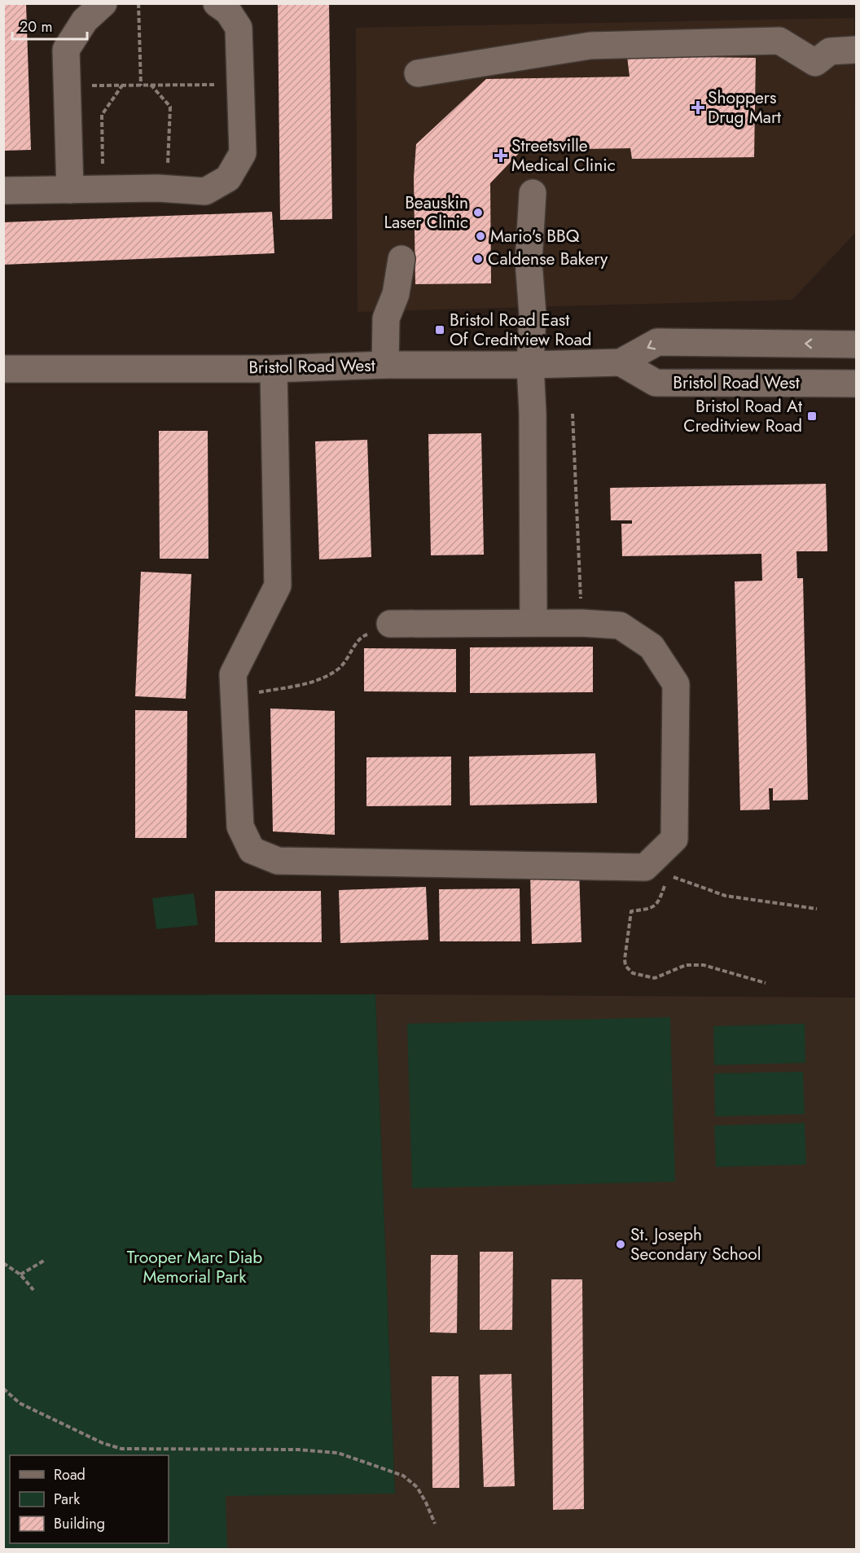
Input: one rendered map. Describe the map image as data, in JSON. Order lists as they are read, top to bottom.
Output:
{
  "streets": {
    "street": ["Bristol Road West"]
  },
  "parks": ["Trooper Marc Diab Memorial Park"],
  "places": {
    "health": ["Shoppers Drug Mart", "Streetsville Medical Clinic"],
    "other": [
      "Beauskin Laser Clinic",
      "Mario's BBQ",
      "Caldense Bakery",
      "St. Joseph Secondary School"
    ],
    "transit": ["Bristol Road East Of Creditview Road", "Bristol Road At Creditview Road"]
  },
  "legend": ["Road", "Park", "Building"],
  "scale_bar": "20 m"
}
